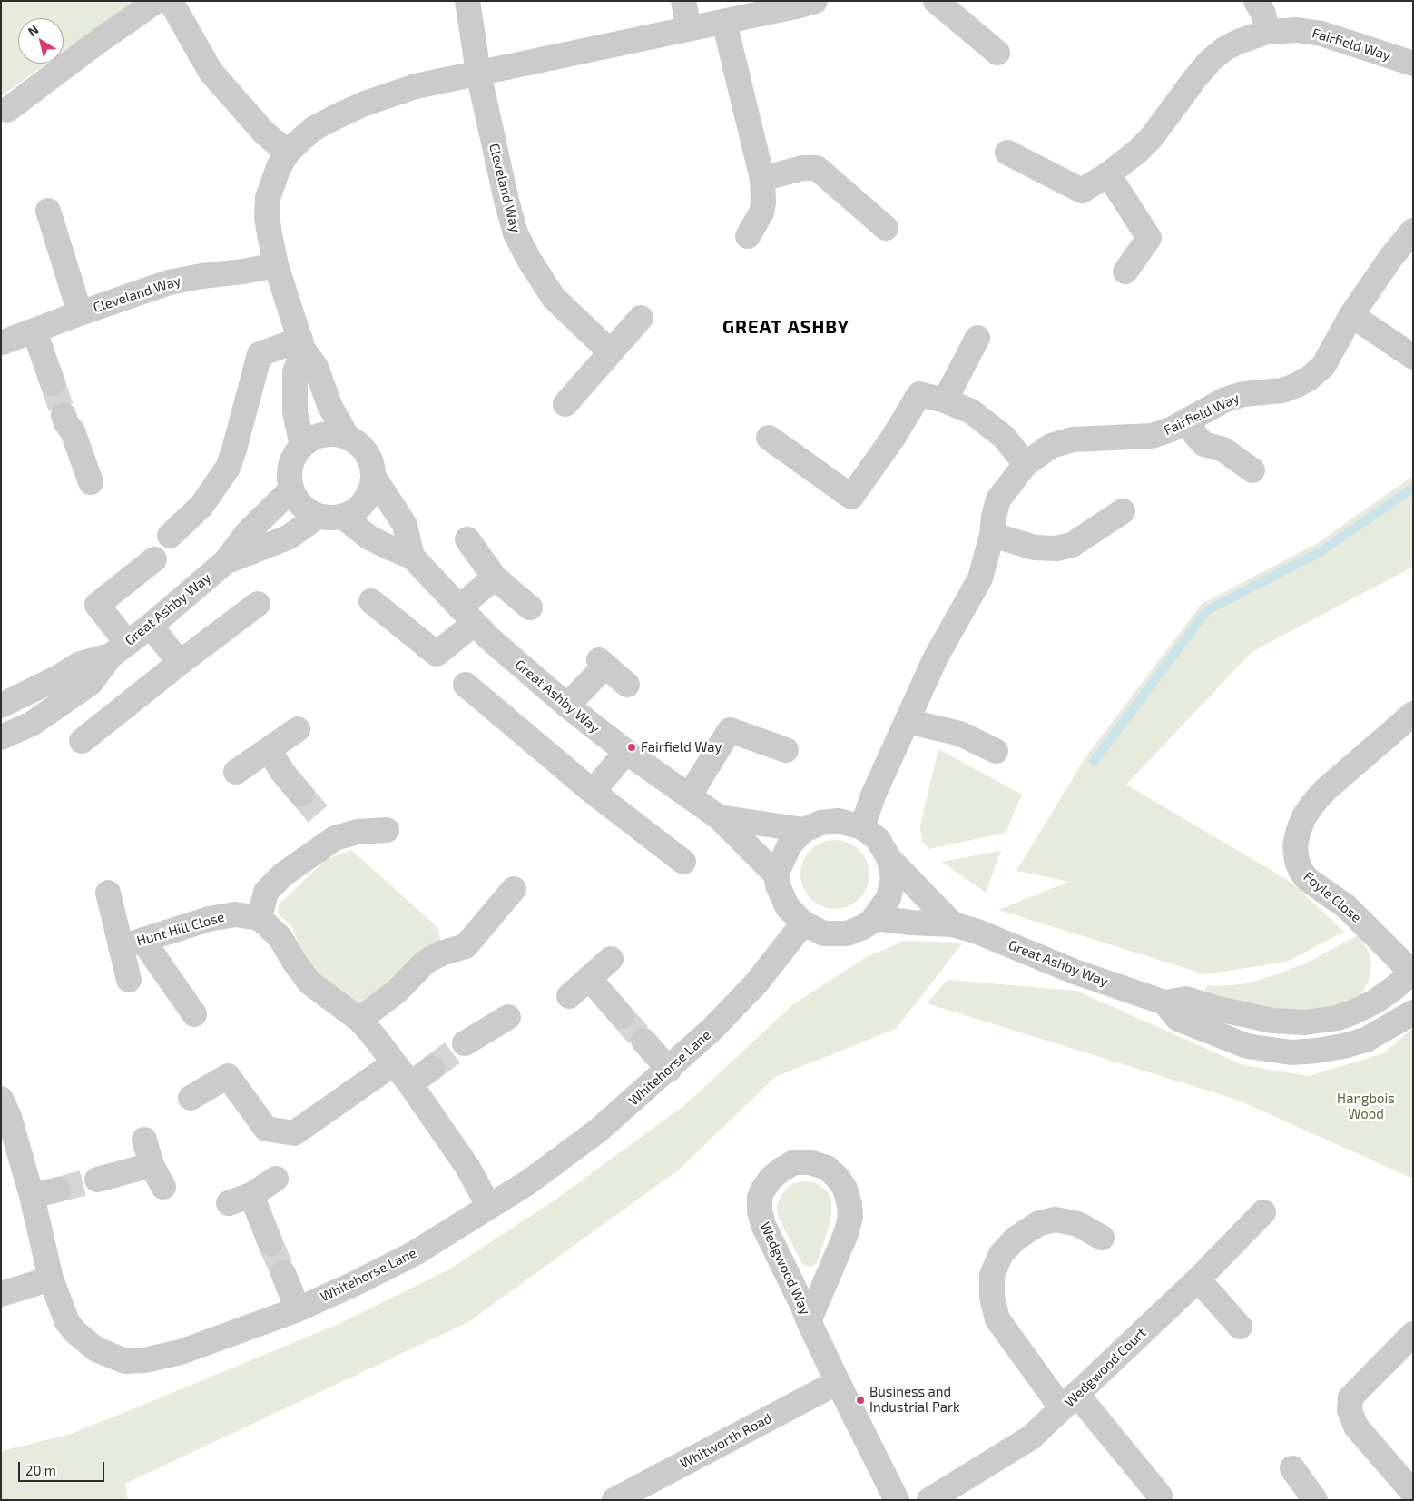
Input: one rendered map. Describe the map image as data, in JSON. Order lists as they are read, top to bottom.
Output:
{
  "streets": {
    "street": [
      "Fairfield Way",
      "Cleveland Way",
      "Great Ashby Way",
      "Foyle Close",
      "Hunt Hill Close",
      "Whitehorse Lane",
      "Wedgwood Way",
      "Wedgwood Court",
      "Whitworth Road"
    ]
  },
  "crossings": [
    ["Fairfield Way", "Great Ashby Way"],
    ["Fairfield Way", "Whitehorse Lane"],
    ["Great Ashby Way", "Foyle Close"],
    ["Great Ashby Way", "Whitehorse Lane"],
    ["Wedgwood Way", "Whitworth Road"]
  ],
  "districts": ["GREAT ASHBY"],
  "parks": ["Hangbois Wood"],
  "places": ["Fairfield Way", "Business and Industrial Park"],
  "scale_bar": "20 m",
  "north": "top left"
}
